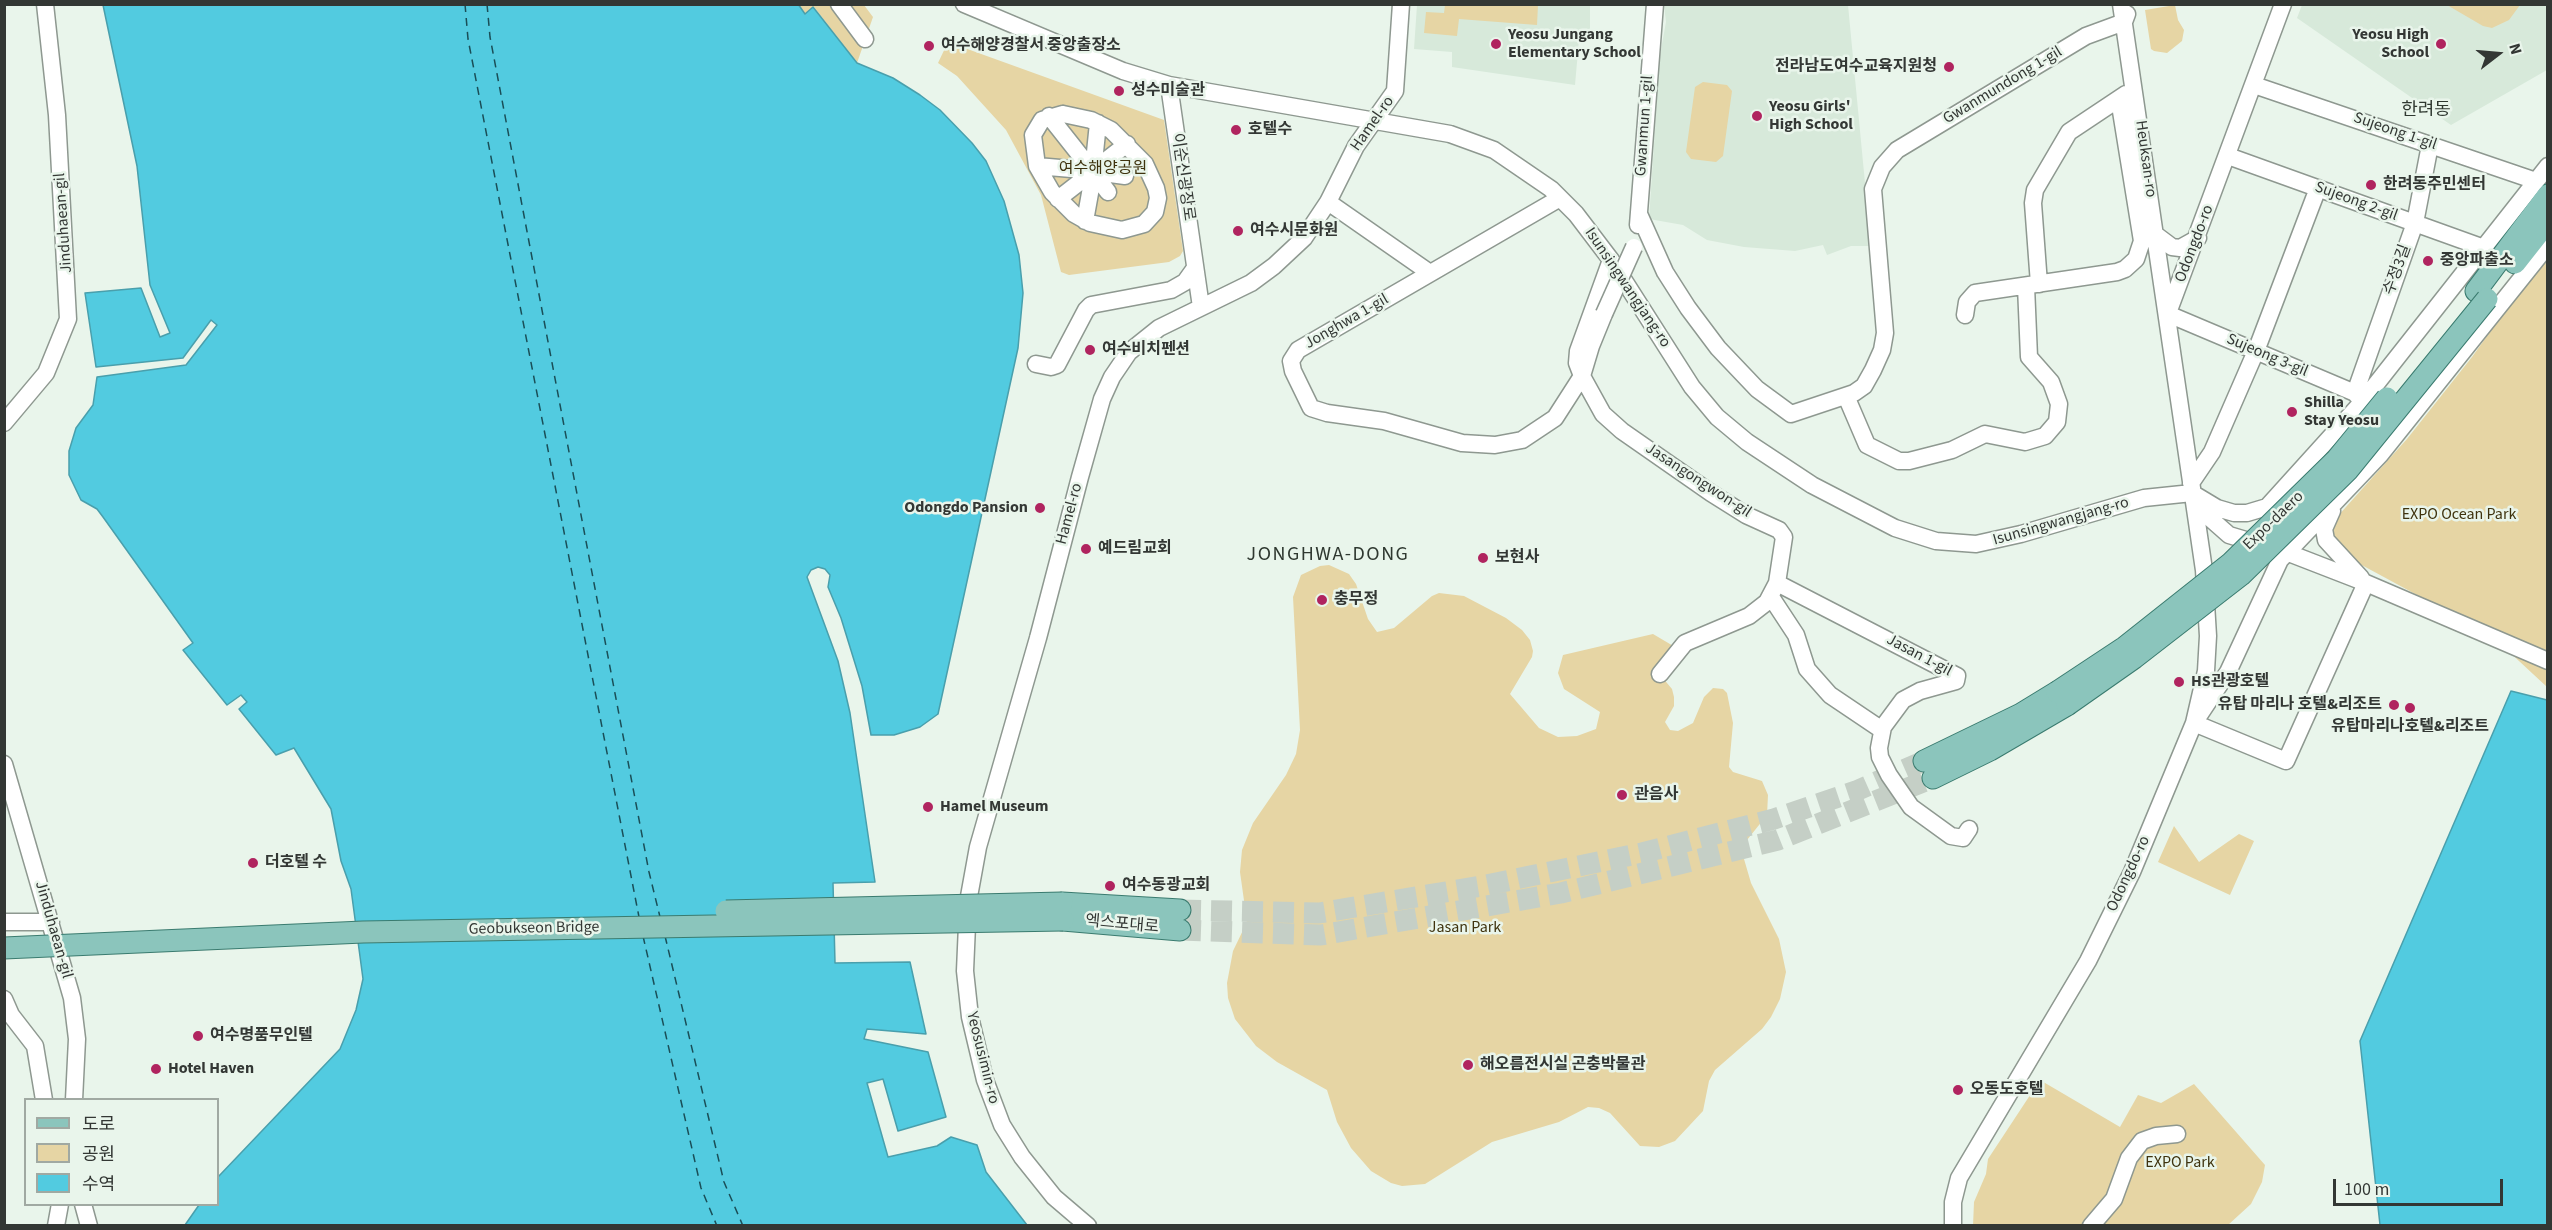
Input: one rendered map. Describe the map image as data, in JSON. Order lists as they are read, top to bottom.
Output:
{
  "streets": {
    "main road": ["Expo-daero", "엑스포대로", "Geobukseon Bridge"],
    "street": [
      "Gwanmundong 1-gil",
      "Hamel-ro",
      "Gwanmun 1-gil",
      "Sujeong 1-gil",
      "Heuksan-ro",
      "이순신광장로",
      "Sujeong 2-gil",
      "Jinduhaean-gil",
      "Odongdo-ro",
      "수정3길",
      "Isunsingwangjang-ro",
      "Jonghwa 1-gil",
      "Sujeong 3-gil",
      "Jasangongwon-gil",
      "Jasan 1-gil",
      "Yeosusimin-ro"
    ]
  },
  "crossings": [
    ["Gwanmundong 1-gil", "Heuksan-ro"],
    ["Hamel-ro", "이순신광장로"],
    ["Hamel-ro", "Isunsingwangjang-ro"],
    ["Hamel-ro", "Yeosusimin-ro"],
    ["Gwanmun 1-gil", "Jonghwa 1-gil"],
    ["Gwanmun 1-gil", "Jasangongwon-gil"],
    ["Sujeong 1-gil", "Odongdo-ro"],
    ["Sujeong 1-gil", "수정3길"],
    ["Sujeong 1-gil", "Expo-daero"],
    ["Heuksan-ro", "Odongdo-ro"],
    ["Heuksan-ro", "Sujeong 3-gil"],
    ["이순신광장로", "Isunsingwangjang-ro"],
    ["Sujeong 2-gil", "Odongdo-ro"],
    ["Sujeong 2-gil", "수정3길"],
    ["Jinduhaean-gil", "Geobukseon Bridge"],
    ["Odongdo-ro", "Isunsingwangjang-ro"],
    ["Odongdo-ro", "Sujeong 3-gil"],
    ["수정3길", "Sujeong 3-gil"],
    ["Isunsingwangjang-ro", "Jonghwa 1-gil"],
    ["Isunsingwangjang-ro", "Jasangongwon-gil"],
    ["Jonghwa 1-gil", "Jasangongwon-gil"],
    ["Jasangongwon-gil", "Jasan 1-gil"],
    ["엑스포대로", "Geobukseon Bridge"]
  ],
  "districts": ["한려동", "JONGHWA-DONG"],
  "parks": [
    "여수해양공원",
    "EXPO Ocean Park",
    "Jasan Park",
    "EXPO Park"
  ],
  "places": [
    "Yeosu Jungang Elementary School",
    "Yeosu High School",
    "여수해양경찰서 중앙출장소",
    "전라남도여수교육지원청",
    "성수미술관",
    "Yeosu Girls' High School",
    "호텔수",
    "한려동주민센터",
    "여수시문화원",
    "중앙파출소",
    "여수비치펜션",
    "Shilla Stay Yeosu",
    "Odongdo Pansion",
    "예드림교회",
    "보현사",
    "충무정",
    "HS관광호텔",
    "유탑 마리나 호텔&리조트",
    "유탑마리나호텔&리조트",
    "관음사",
    "Hamel Museum",
    "더호텔 수",
    "여수동광교회",
    "여수명품무인텔",
    "해오름전시실 곤충박물관",
    "Hotel Haven",
    "오동도호텔"
  ],
  "legend": ["도로", "공원", "수역"],
  "scale_bar": "100 m",
  "north": "right"
}
